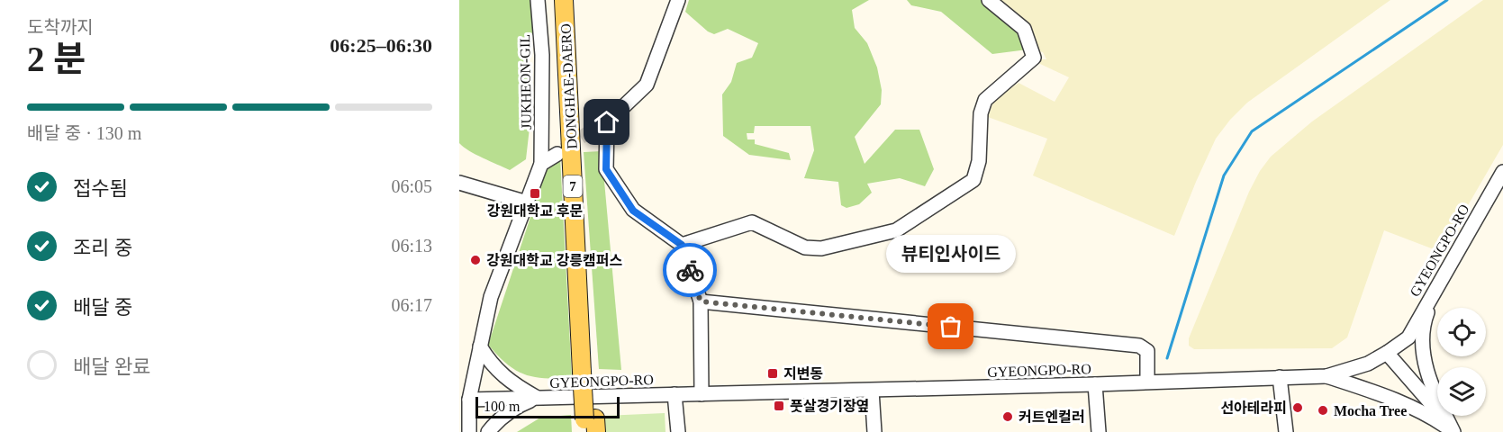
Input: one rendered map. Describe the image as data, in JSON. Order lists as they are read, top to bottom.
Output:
{
  "streets": {
    "main road": ["DONGHAE-DAERO", "7"],
    "street": ["JUKHEON-GIL", "GYEONGPO-RO"]
  },
  "crossings": [
    ["JUKHEON-GIL", "GYEONGPO-RO"]
  ],
  "places": {
    "transit": ["강원대학교 후문", "지변동", "풋살경기장옆"],
    "other": [
      "강원대학교 강릉캠퍼스",
      "뷰티인사이드",
      "선아테라피",
      "Mocha Tree",
      "커트엔컬러"
    ]
  },
  "scale_bar": "100 m",
  "page": {
    "heading": ["2 분", "도착까지", "06:25–06:30"],
    "bar": "배달 중 · 130 m",
    "list": [
      ["접수됨", "06:05"],
      ["조리 중", "06:13"],
      ["배달 중", "06:17"],
      "배달 완료"
    ],
    "bubble": "뷰티인사이드",
    "scale": "100 m"
  }
}
